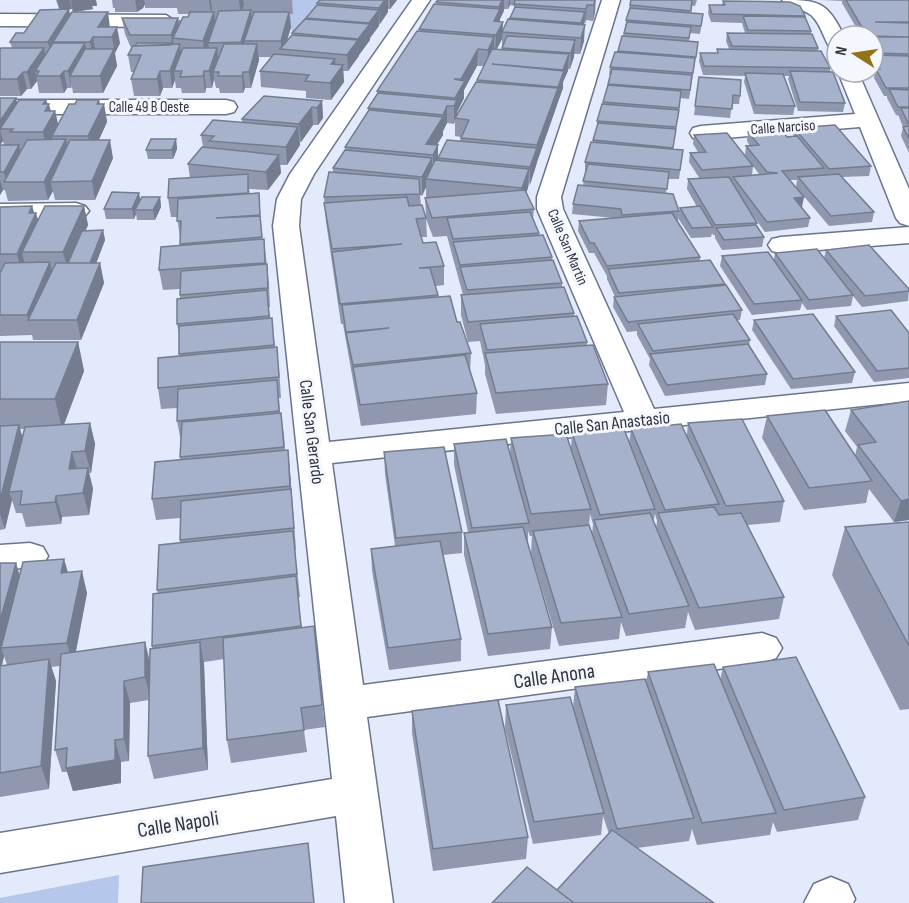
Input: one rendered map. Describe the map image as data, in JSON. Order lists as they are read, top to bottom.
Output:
{
  "streets": {
    "street": [
      "Calle 49 B Oeste",
      "Calle Narciso",
      "Calle San Martin",
      "Calle San Anastasio",
      "Calle San Gerardo",
      "Calle Anona",
      "Calle Napoli"
    ]
  },
  "crossings": [
    ["Calle San Martin", "Calle San Anastasio"],
    ["Calle San Anastasio", "Calle San Gerardo"],
    ["Calle San Gerardo", "Calle Anona"],
    ["Calle San Gerardo", "Calle Napoli"]
  ],
  "north": "left"
}
